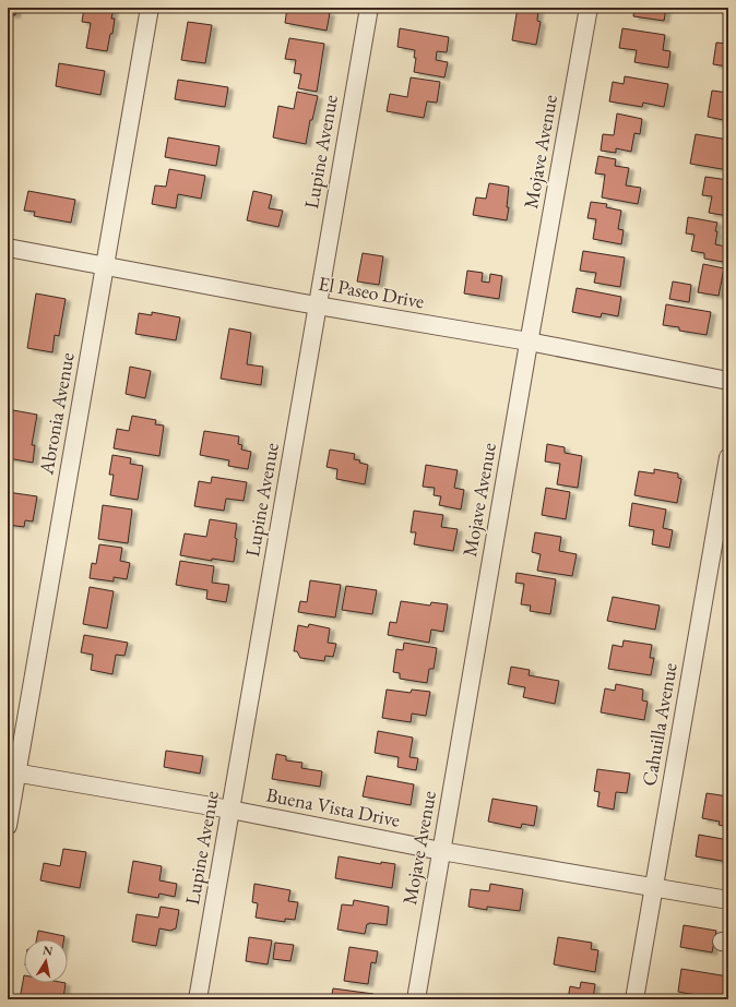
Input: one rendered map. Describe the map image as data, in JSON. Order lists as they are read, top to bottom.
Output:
{
  "streets": {
    "street": [
      "Lupine Avenue",
      "Mojave Avenue",
      "El Paseo Drive",
      "Abronia Avenue",
      "Cahuilla Avenue",
      "Buena Vista Drive"
    ]
  },
  "crossings": [
    ["Lupine Avenue", "El Paseo Drive"],
    ["Lupine Avenue", "Buena Vista Drive"],
    ["Mojave Avenue", "El Paseo Drive"],
    ["Mojave Avenue", "Buena Vista Drive"],
    ["El Paseo Drive", "Abronia Avenue"],
    ["Abronia Avenue", "Buena Vista Drive"],
    ["Cahuilla Avenue", "Buena Vista Drive"]
  ],
  "north": "top"
}
